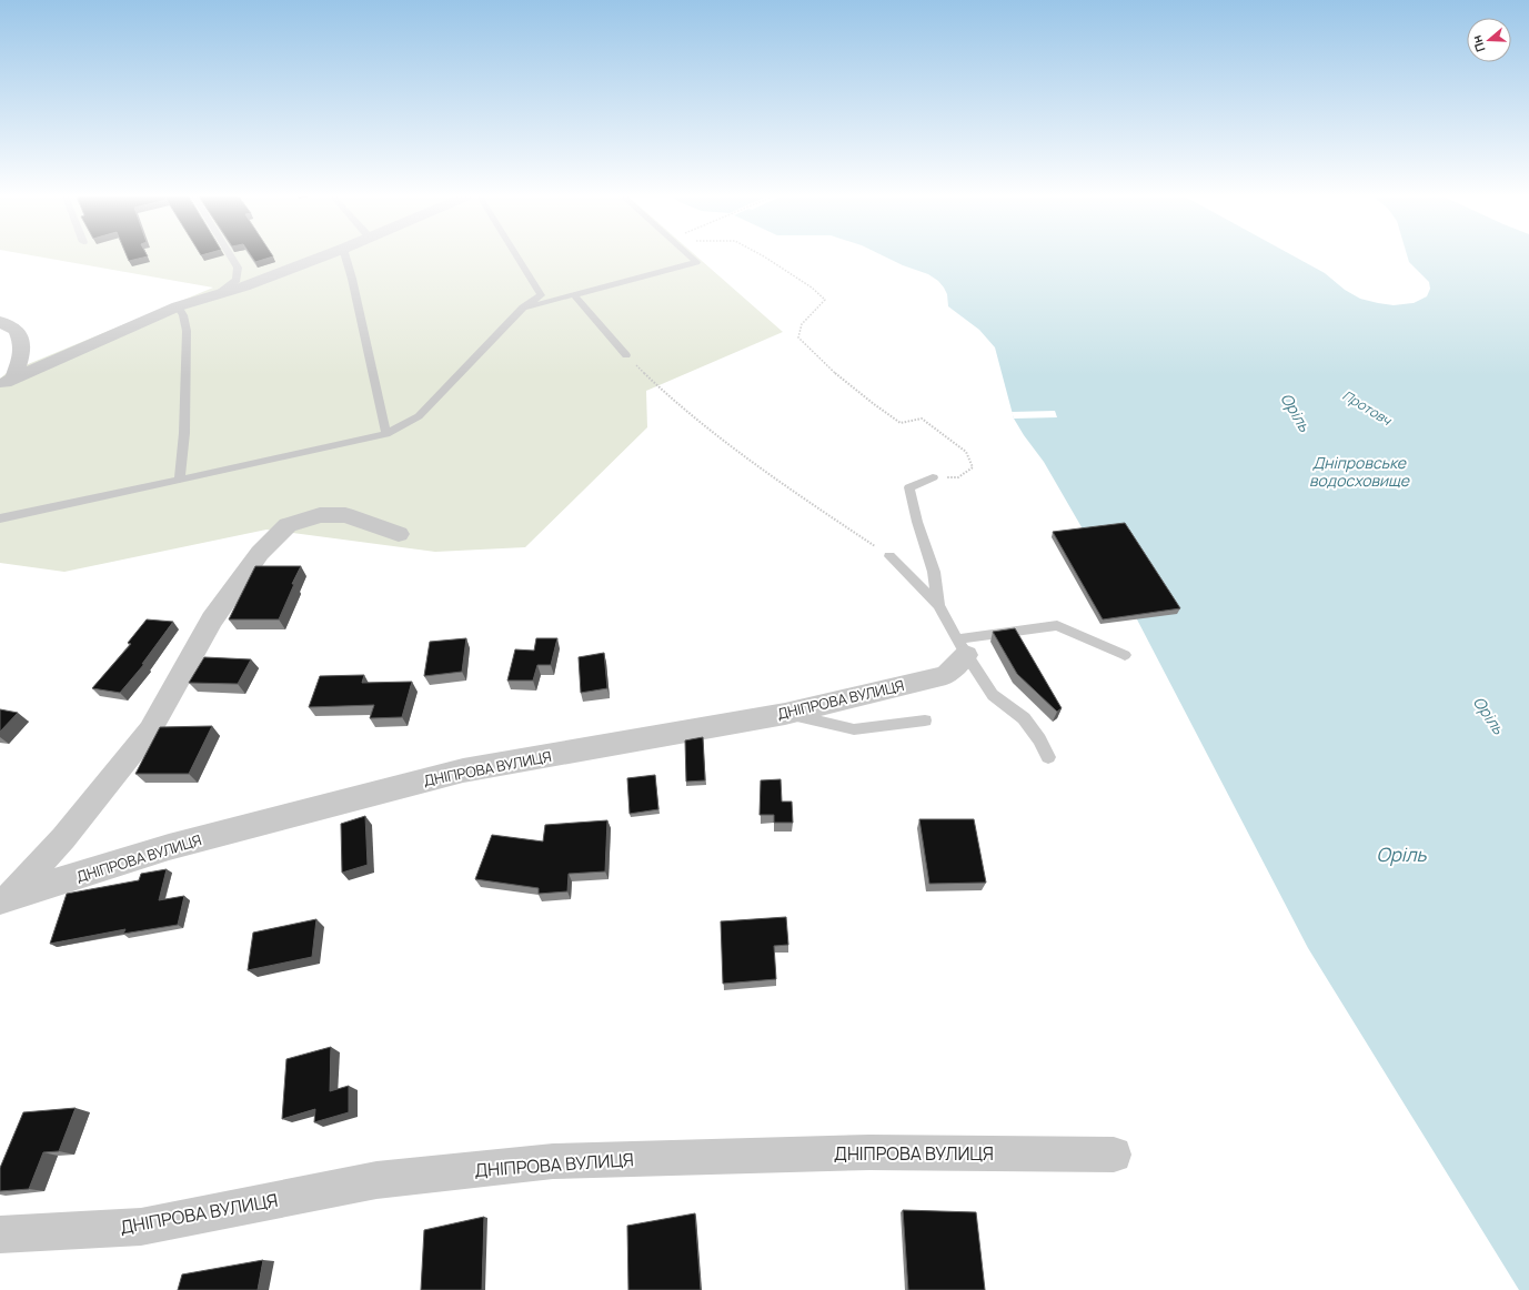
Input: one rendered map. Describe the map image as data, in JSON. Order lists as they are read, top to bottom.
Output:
{
  "streets": {
    "street": ["ДНІПРОВА ВУЛИЦЯ"]
  },
  "water": [
    "Протовч",
    "Оріль",
    "Дніпровське водосховище",
    "Орiль"
  ],
  "north": "left"
}
